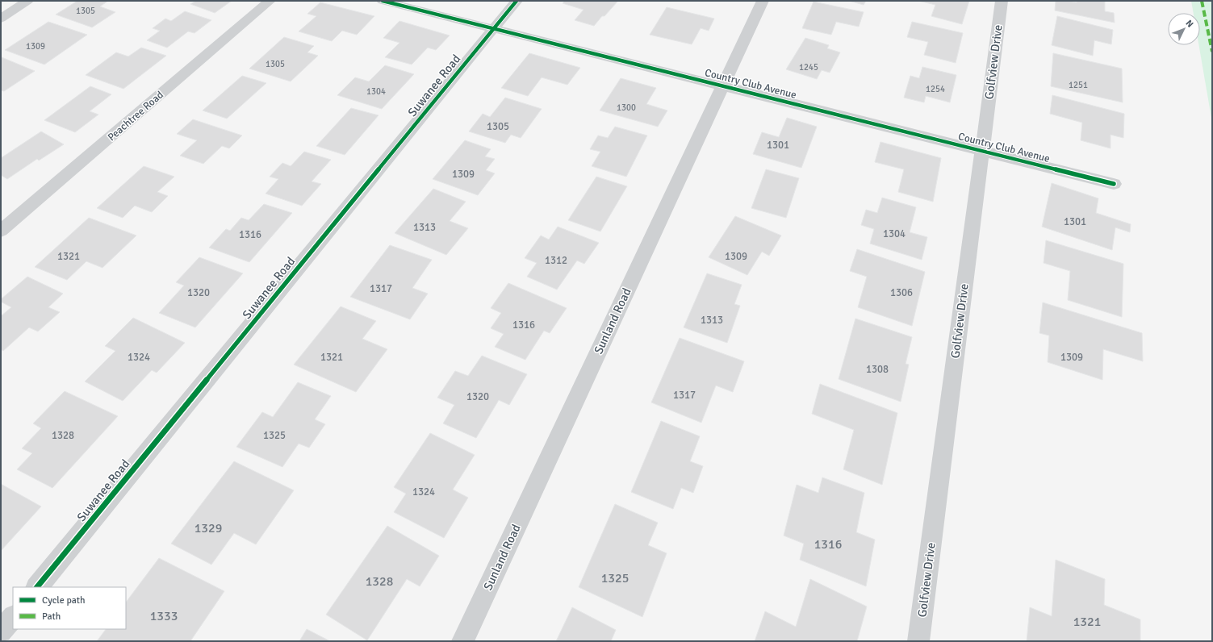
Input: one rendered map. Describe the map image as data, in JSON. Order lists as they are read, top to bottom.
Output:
{
  "streets": {
    "street": [
      "Golfview Drive",
      "Country Club Avenue",
      "Suwanee Road",
      "Peachtree Road",
      "Sunland Road"
    ]
  },
  "crossings": [
    ["Golfview Drive", "Country Club Avenue"],
    ["Country Club Avenue", "Suwanee Road"],
    ["Country Club Avenue", "Sunland Road"]
  ],
  "house_numbers": [
    "1305",
    "1309",
    "1305",
    "1245",
    "1251",
    "1254",
    "1304",
    "1300",
    "1305",
    "1301",
    "1309",
    "1301",
    "1313",
    "1304",
    "1316",
    "1321",
    "1309",
    "1312",
    "1317",
    "1320",
    "1306",
    "1313",
    "1316",
    "1324",
    "1321",
    "1309",
    "1308",
    "1317",
    "1320",
    "1328",
    "1325",
    "1324",
    "1329",
    "1316",
    "1325",
    "1328",
    "1333",
    "1321"
  ],
  "legend": ["Cycle path", "Path"],
  "north": "top right"
}
